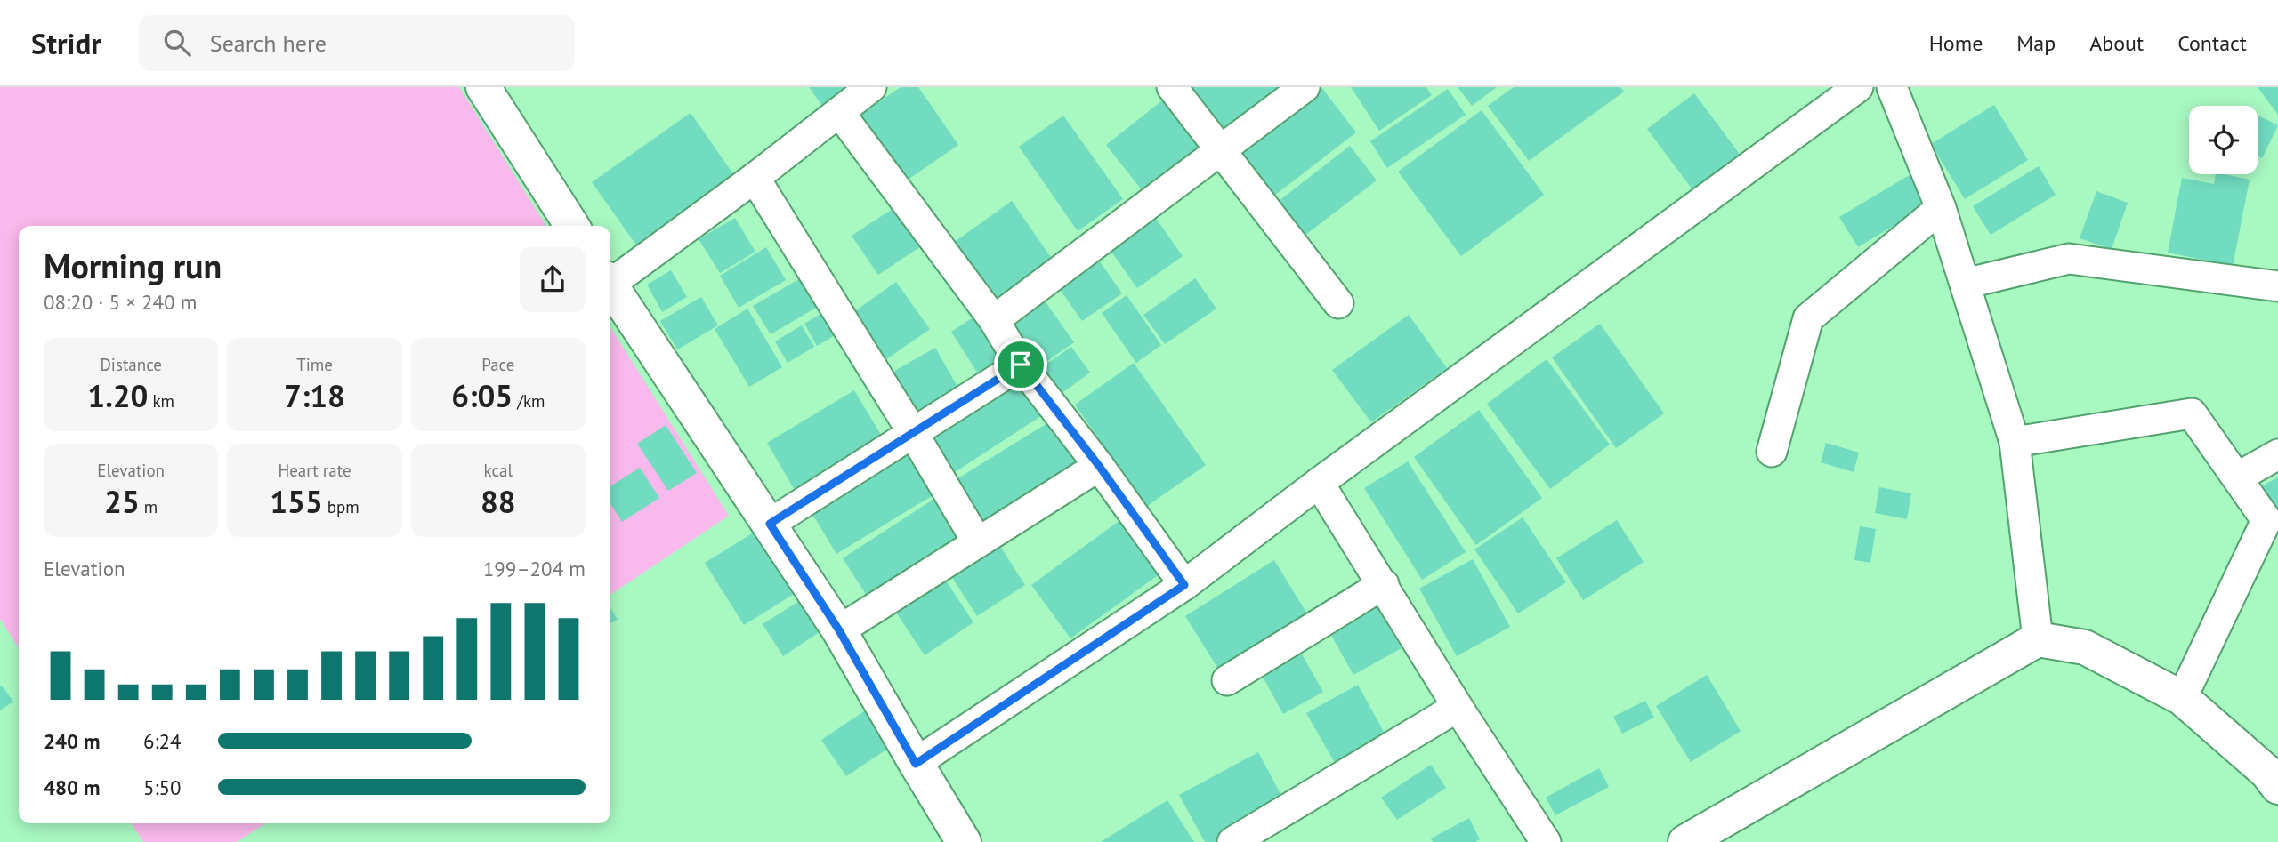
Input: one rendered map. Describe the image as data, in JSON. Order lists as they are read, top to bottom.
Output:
{
  "page": {
    "header": "Stridr",
    "search": "Search here",
    "nav": [
      "Home",
      "Map",
      "About",
      "Contact"
    ],
    "heading": ["Morning run", "08:20 · 5 × 240 m"],
    "stats": [
      ["Distance", "1.20 km"],
      ["Time", "7:18"],
      ["Pace", "6:05 /km"],
      ["Elevation", "25 m"],
      ["Heart rate", "155 bpm"],
      ["kcal", "88"]
    ],
    "chart": ["Elevation", "199–204 m"],
    "list": [
      {
        "name": "240 m",
        "note": "6:24"
      },
      {
        "name": "480 m",
        "note": "5:50"
      }
    ]
  }
}
